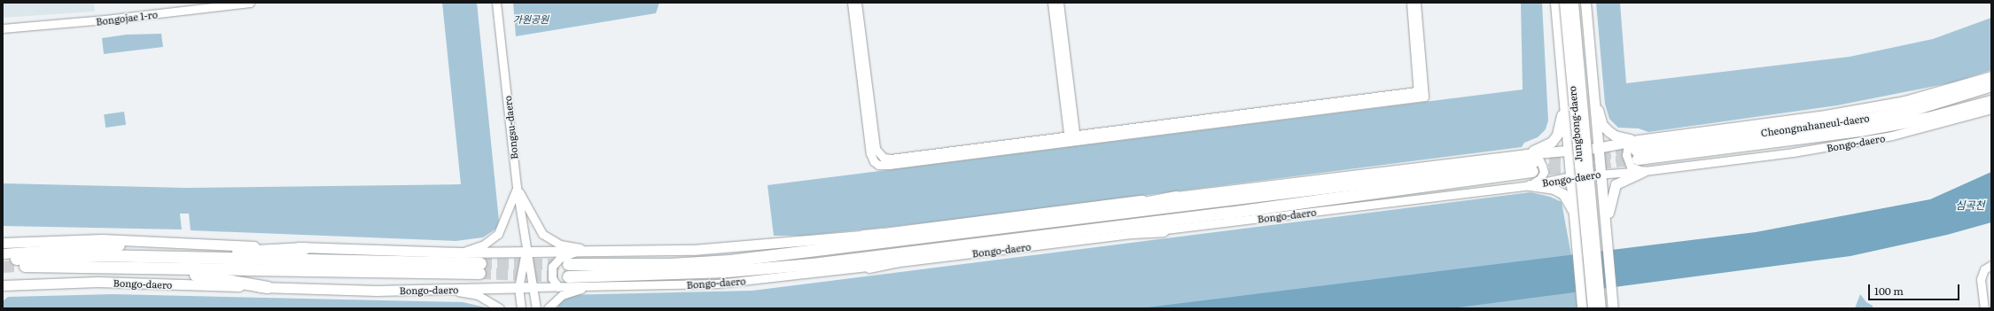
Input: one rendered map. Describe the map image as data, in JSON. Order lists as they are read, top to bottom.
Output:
{
  "streets": {
    "highway": ["Cheongnahaneul-daero", "Bongo-daero"],
    "main road": ["Jungbong-daero"],
    "street": ["Bongojae 1-ro", "Bongsu-daero"]
  },
  "crossings": [
    ["Jungbong-daero", "Bongo-daero"],
    ["Cheongnahaneul-daero", "Bongo-daero"],
    ["Bongsu-daero", "Bongo-daero"]
  ],
  "water": ["심곡천"],
  "parks": ["가원공원"],
  "scale_bar": "100 m"
}
